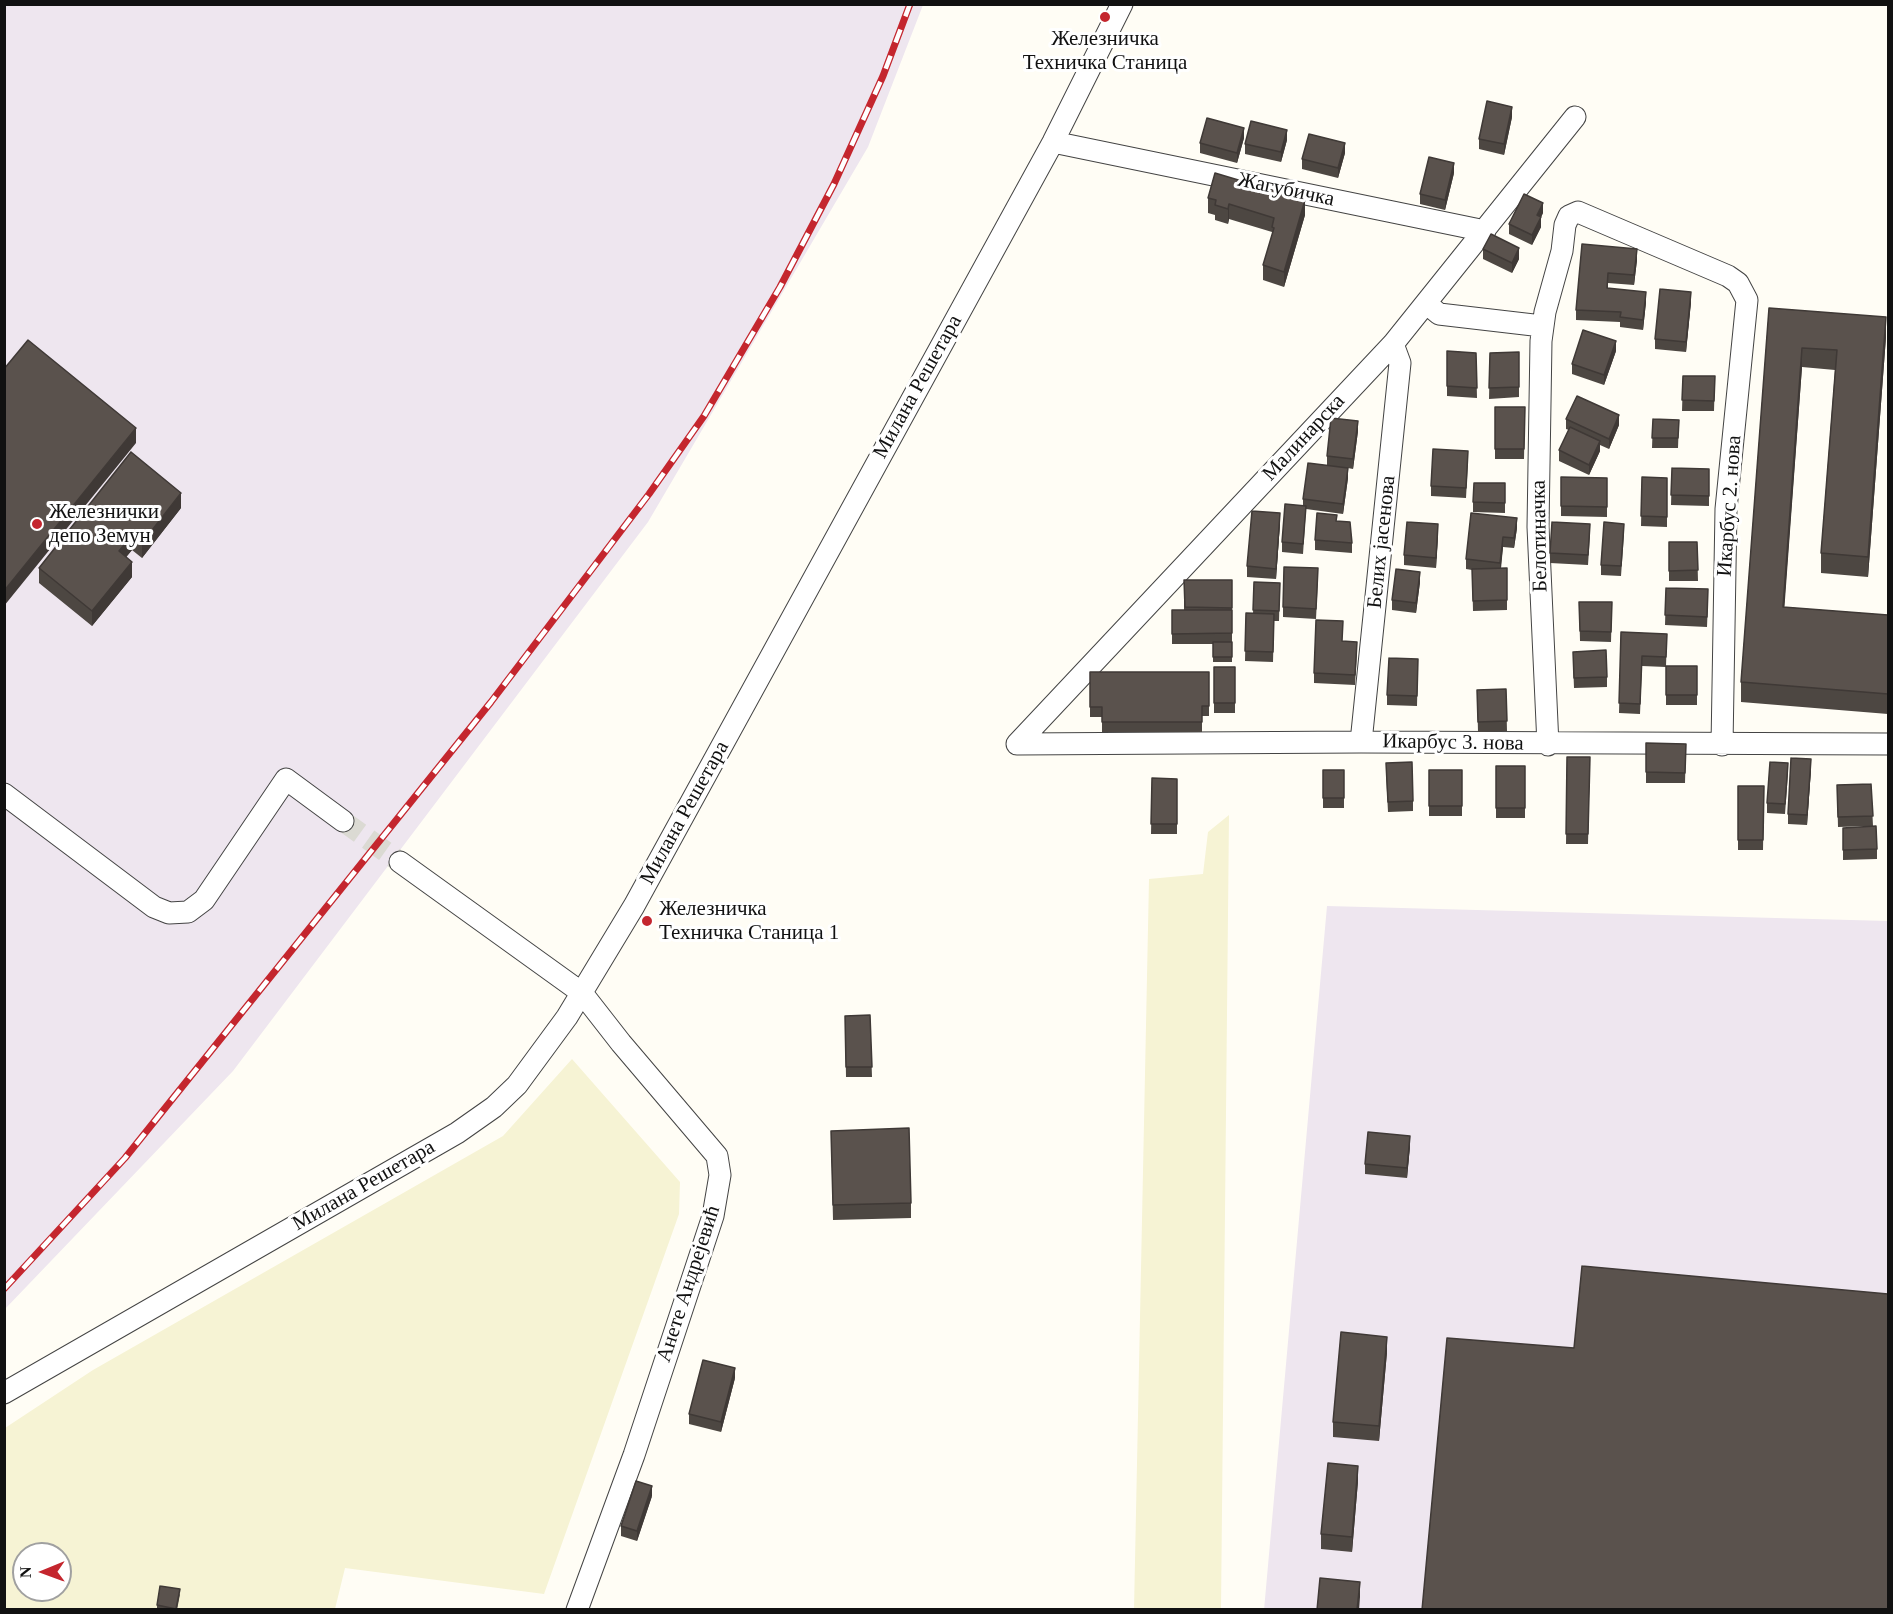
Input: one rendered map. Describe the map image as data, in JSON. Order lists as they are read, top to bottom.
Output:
{
  "streets": {
    "street": [
      "Жагубичка",
      "Милана Решетара",
      "Малинарска",
      "Икарбус 2. нова",
      "Белотиначка",
      "Белих јасенова",
      "Икарбус 3. нова",
      "Анете Андрејевић"
    ]
  },
  "crossings": [
    ["Жагубичка", "Милана Решетара"],
    ["Жагубичка", "Малинарска"],
    ["Милана Решетара", "Анете Андрејевић"],
    ["Малинарска", "Белих јасенова"],
    ["Малинарска", "Икарбус 3. нова"],
    ["Икарбус 2. нова", "Белотиначка"],
    ["Икарбус 2. нова", "Икарбус 3. нова"],
    ["Белотиначка", "Икарбус 3. нова"],
    ["Белих јасенова", "Икарбус 3. нова"]
  ],
  "places": ["Железничка Техничка Станица", "Железнички депо Земун", "Железничка Техничка Станица 1"],
  "north": "left"
}
